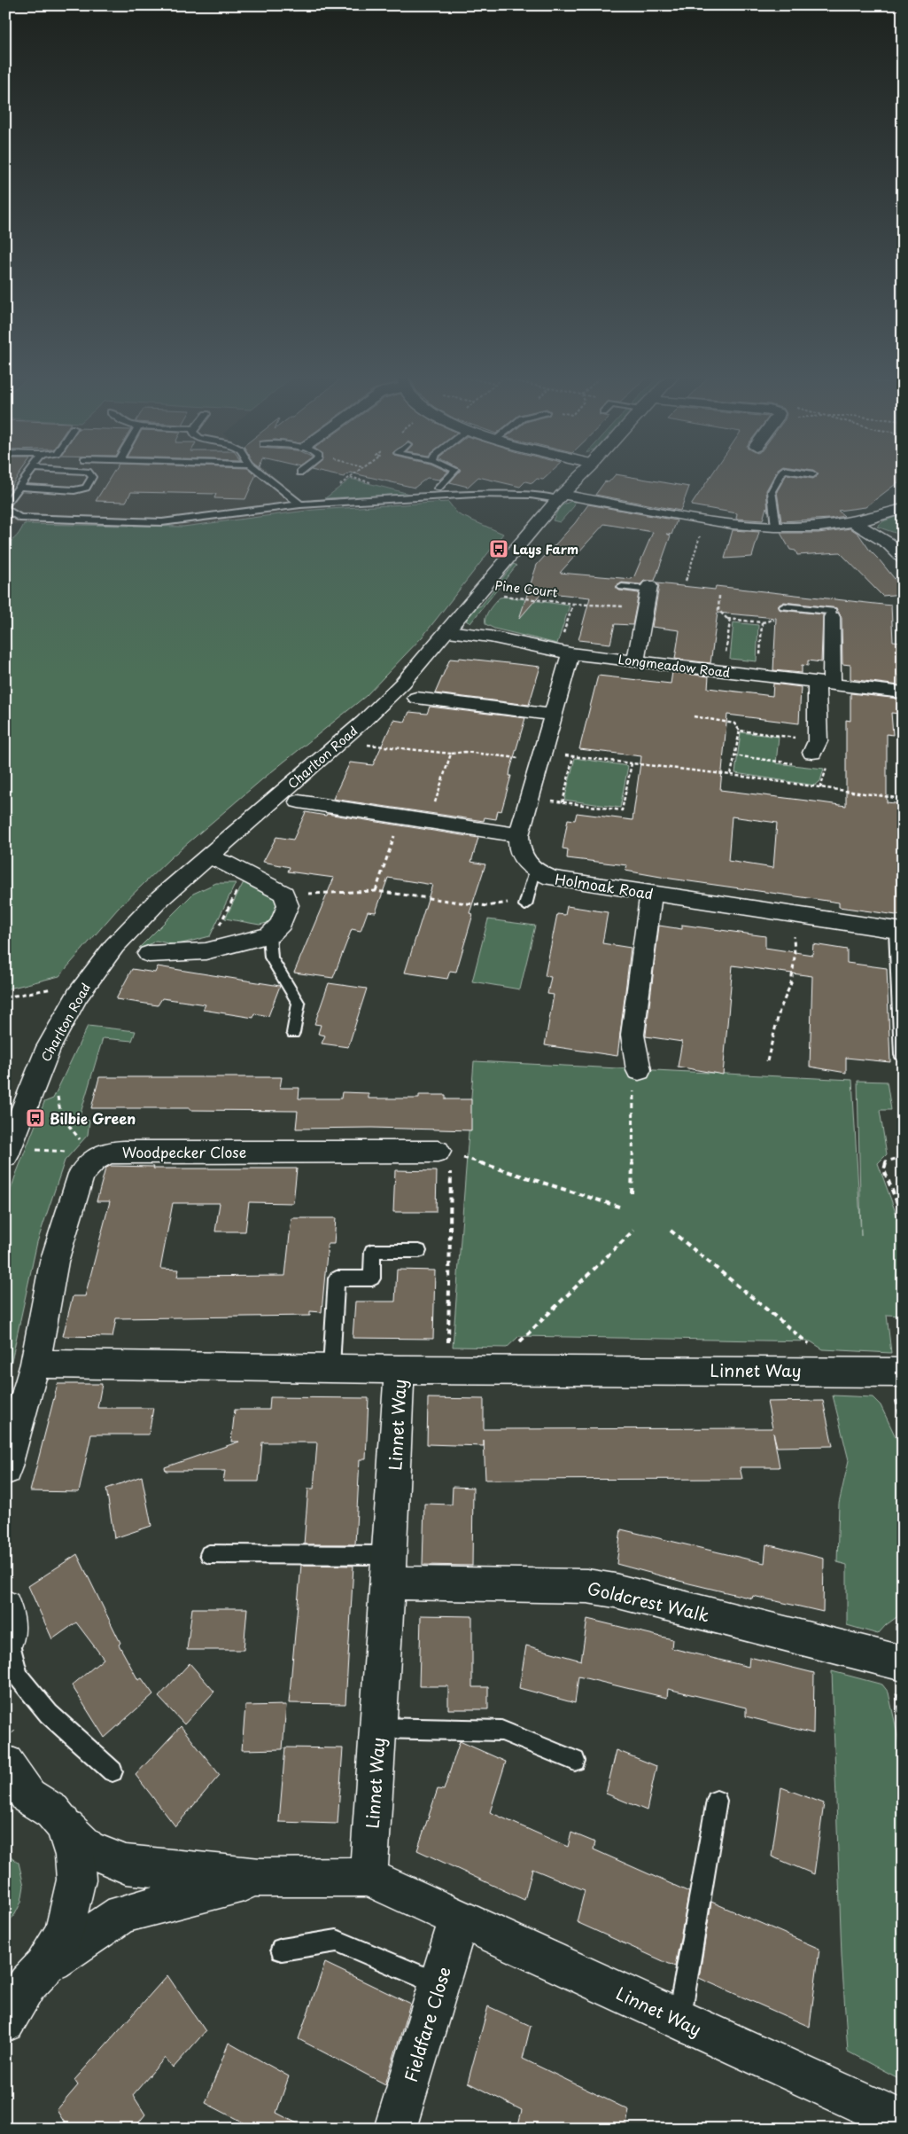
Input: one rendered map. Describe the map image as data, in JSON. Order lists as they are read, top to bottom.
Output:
{
  "streets": {
    "street": [
      "Longmeadow Road",
      "Charlton Road",
      "Holmoak Road",
      "Woodpecker Close",
      "Linnet Way",
      "Goldcrest Walk",
      "Fieldfare Close"
    ],
    "path": ["Pine Court"]
  },
  "crossings": [
    ["Pine Court", "Longmeadow Road"],
    ["Pine Court", "Charlton Road"],
    ["Pine Court", "Holmoak Road"],
    ["Longmeadow Road", "Charlton Road"],
    ["Longmeadow Road", "Holmoak Road"],
    ["Linnet Way", "Goldcrest Walk"],
    ["Linnet Way", "Fieldfare Close"]
  ],
  "places": {
    "bus stop": ["Lays Farm", "Bilbie Green"]
  }
}
